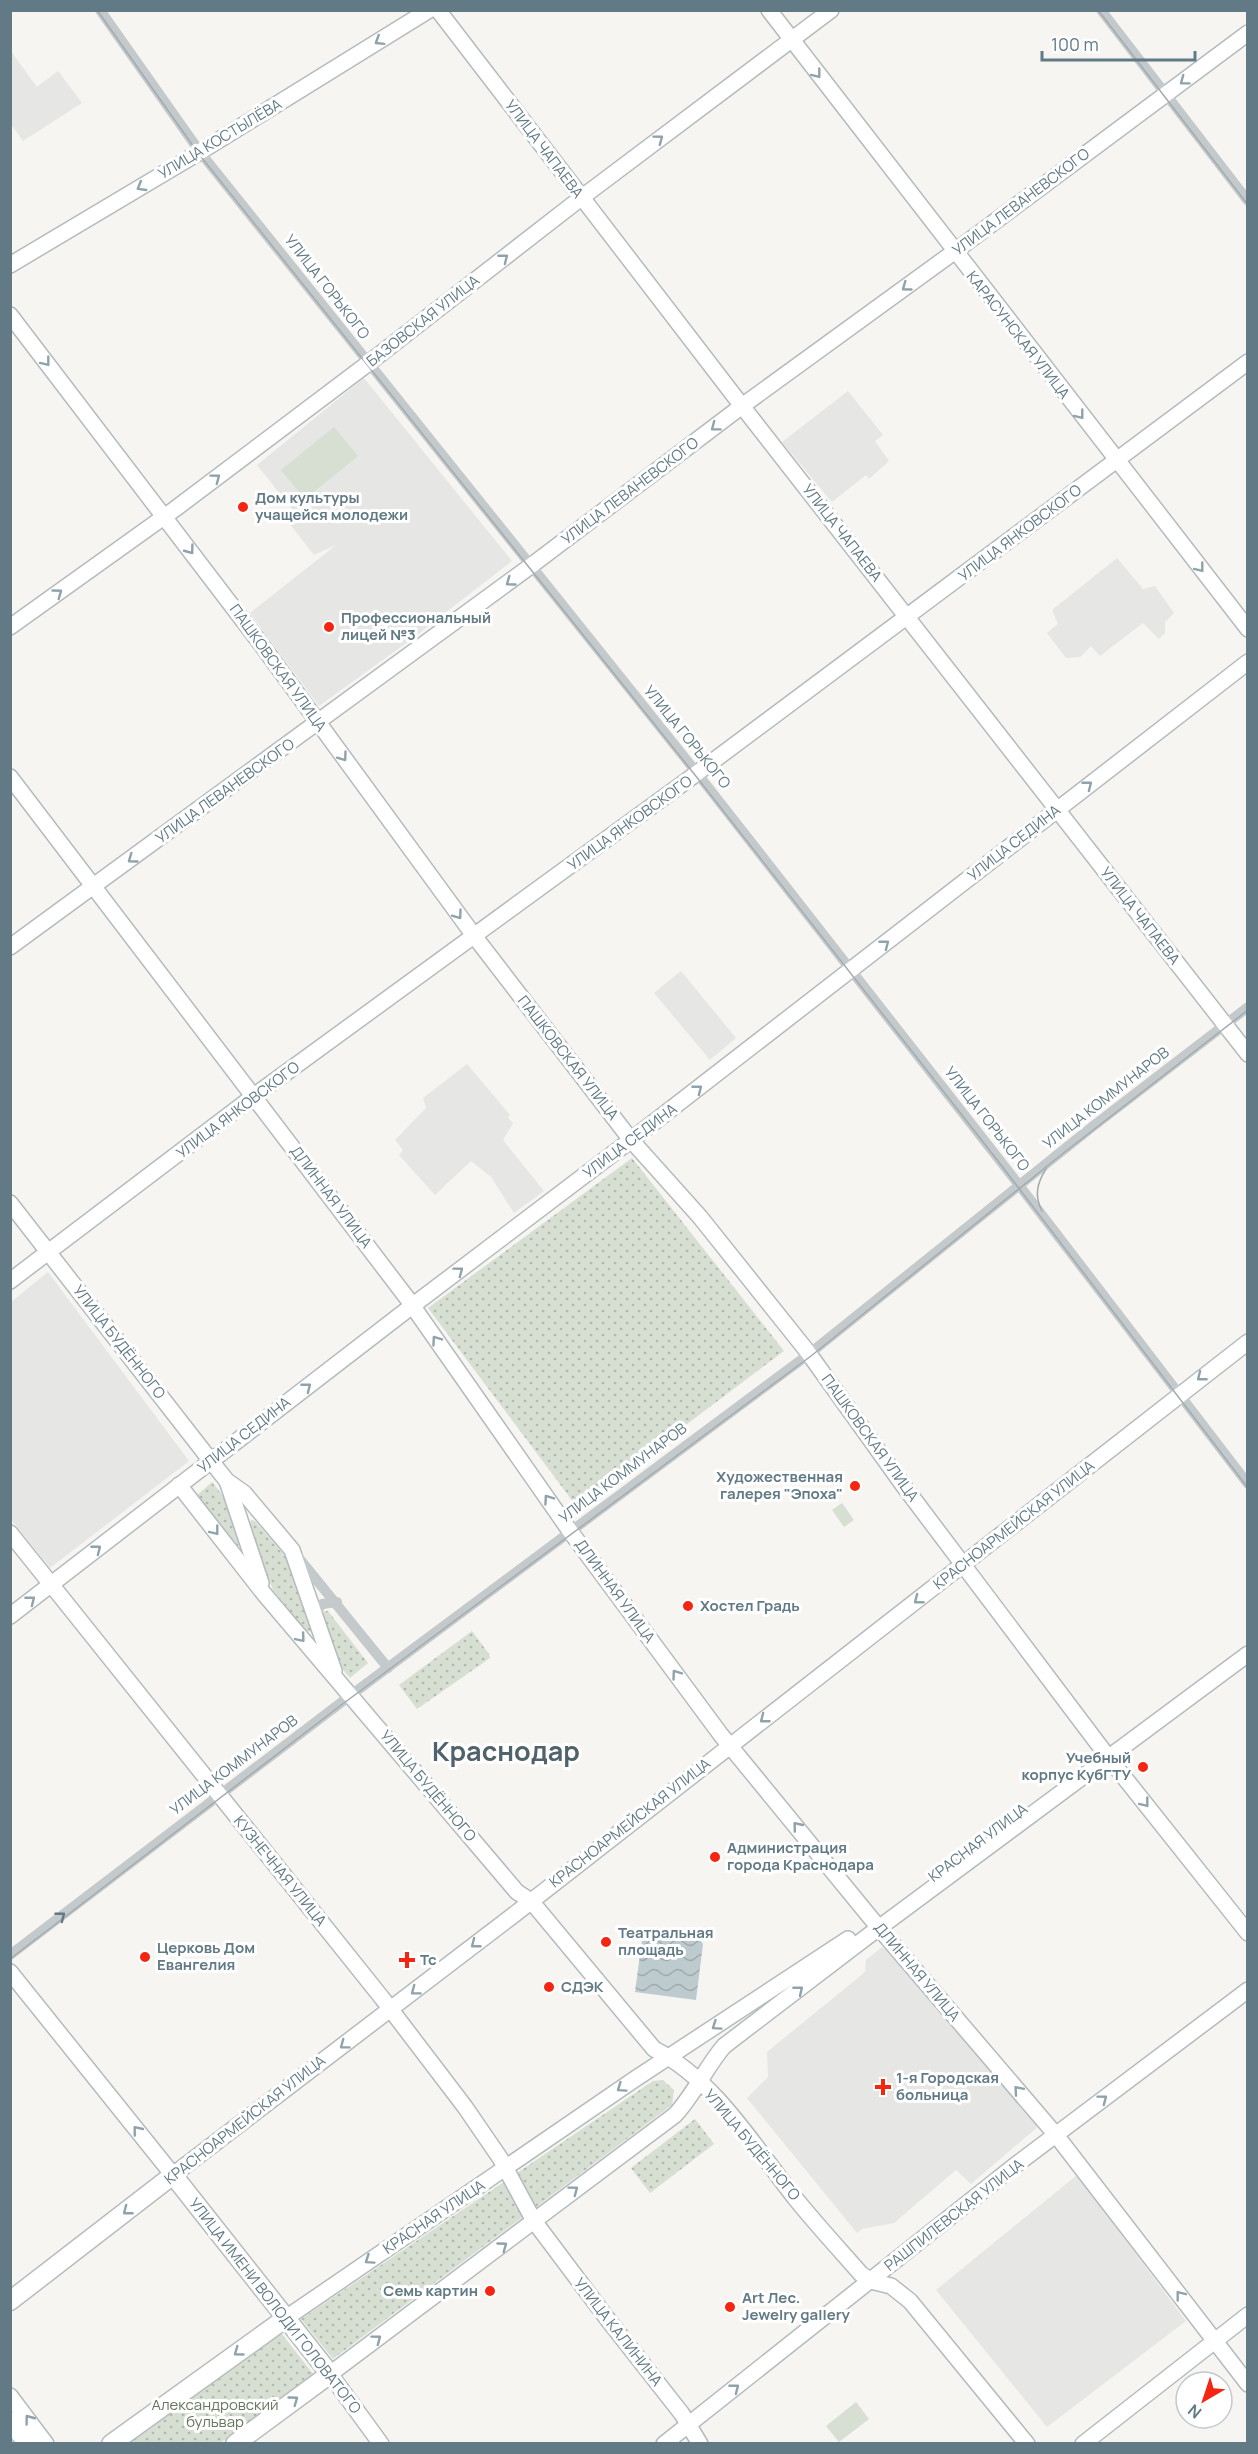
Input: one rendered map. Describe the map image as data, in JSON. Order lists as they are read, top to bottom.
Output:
{
  "streets": {
    "main road": ["КРАСНОАРМЕЙСКАЯ УЛИЦА", "КРАСНАЯ УЛИЦА", "УЛИЦА ИМЕНИ ВОЛОДИ ГОЛОВАТОГО"],
    "street": [
      "УЛИЦА КОСТЫЛЁВА",
      "УЛИЦА ЧАПАЕВА",
      "УЛИЦА ЛЕВАНЕВСКОГО",
      "УЛИЦА ГОРЬКОГО",
      "БАЗОВСКАЯ УЛИЦА",
      "КАРАСУНСКАЯ УЛИЦА",
      "УЛИЦА ЯНКОВСКОГО",
      "ПАШКОВСКАЯ УЛИЦА",
      "УЛИЦА СЕДИНА",
      "УЛИЦА КОММУНАРОВ",
      "ДЛИННАЯ УЛИЦА",
      "УЛИЦА БУДЁННОГО",
      "КУЗНЕЧНАЯ УЛИЦА",
      "РАШПИЛЕВСКАЯ УЛИЦА",
      "УЛИЦА КАЛИНИНА"
    ]
  },
  "crossings": [
    ["УЛИЦА КОСТЫЛЁВА", "УЛИЦА ГОРЬКОГО"],
    ["УЛИЦА ЧАПАЕВА", "УЛИЦА ЛЕВАНЕВСКОГО"],
    ["УЛИЦА ЧАПАЕВА", "БАЗОВСКАЯ УЛИЦА"],
    ["УЛИЦА ЧАПАЕВА", "УЛИЦА ЯНКОВСКОГО"],
    ["УЛИЦА ЧАПАЕВА", "УЛИЦА СЕДИНА"],
    ["УЛИЦА ЧАПАЕВА", "УЛИЦА КОММУНАРОВ"],
    ["УЛИЦА ЛЕВАНЕВСКОГО", "УЛИЦА ГОРЬКОГО"],
    ["УЛИЦА ЛЕВАНЕВСКОГО", "КАРАСУНСКАЯ УЛИЦА"],
    ["УЛИЦА ЛЕВАНЕВСКОГО", "ПАШКОВСКАЯ УЛИЦА"],
    ["УЛИЦА ЛЕВАНЕВСКОГО", "ДЛИННАЯ УЛИЦА"],
    ["УЛИЦА ГОРЬКОГО", "БАЗОВСКАЯ УЛИЦА"],
    ["УЛИЦА ГОРЬКОГО", "УЛИЦА ЯНКОВСКОГО"],
    ["УЛИЦА ГОРЬКОГО", "УЛИЦА СЕДИНА"],
    ["УЛИЦА ГОРЬКОГО", "УЛИЦА КОММУНАРОВ"],
    ["УЛИЦА ГОРЬКОГО", "КРАСНОАРМЕЙСКАЯ УЛИЦА"],
    ["БАЗОВСКАЯ УЛИЦА", "КАРАСУНСКАЯ УЛИЦА"],
    ["БАЗОВСКАЯ УЛИЦА", "ПАШКОВСКАЯ УЛИЦА"],
    ["КАРАСУНСКАЯ УЛИЦА", "УЛИЦА ЯНКОВСКОГО"],
    ["УЛИЦА ЯНКОВСКОГО", "ПАШКОВСКАЯ УЛИЦА"],
    ["УЛИЦА ЯНКОВСКОГО", "ДЛИННАЯ УЛИЦА"],
    ["УЛИЦА ЯНКОВСКОГО", "УЛИЦА БУДЁННОГО"],
    ["ПАШКОВСКАЯ УЛИЦА", "УЛИЦА СЕДИНА"],
    ["ПАШКОВСКАЯ УЛИЦА", "УЛИЦА КОММУНАРОВ"],
    ["ПАШКОВСКАЯ УЛИЦА", "КРАСНОАРМЕЙСКАЯ УЛИЦА"],
    ["ПАШКОВСКАЯ УЛИЦА", "КРАСНАЯ УЛИЦА"],
    ["УЛИЦА СЕДИНА", "ДЛИННАЯ УЛИЦА"],
    ["УЛИЦА СЕДИНА", "УЛИЦА БУДЁННОГО"],
    ["УЛИЦА СЕДИНА", "КУЗНЕЧНАЯ УЛИЦА"],
    ["УЛИЦА КОММУНАРОВ", "ДЛИННАЯ УЛИЦА"],
    ["УЛИЦА КОММУНАРОВ", "УЛИЦА БУДЁННОГО"],
    ["УЛИЦА КОММУНАРОВ", "КУЗНЕЧНАЯ УЛИЦА"],
    ["ДЛИННАЯ УЛИЦА", "КРАСНОАРМЕЙСКАЯ УЛИЦА"],
    ["ДЛИННАЯ УЛИЦА", "КРАСНАЯ УЛИЦА"],
    ["ДЛИННАЯ УЛИЦА", "РАШПИЛЕВСКАЯ УЛИЦА"],
    ["УЛИЦА БУДЁННОГО", "КРАСНОАРМЕЙСКАЯ УЛИЦА"],
    ["УЛИЦА БУДЁННОГО", "КРАСНАЯ УЛИЦА"],
    ["УЛИЦА БУДЁННОГО", "РАШПИЛЕВСКАЯ УЛИЦА"],
    ["КРАСНОАРМЕЙСКАЯ УЛИЦА", "КУЗНЕЧНАЯ УЛИЦА"],
    ["КРАСНОАРМЕЙСКАЯ УЛИЦА", "УЛИЦА ИМЕНИ ВОЛОДИ ГОЛОВАТОГО"],
    ["КРАСНАЯ УЛИЦА", "КУЗНЕЧНАЯ УЛИЦА"],
    ["КРАСНАЯ УЛИЦА", "УЛИЦА ИМЕНИ ВОЛОДИ ГОЛОВАТОГО"],
    ["КРАСНАЯ УЛИЦА", "УЛИЦА КАЛИНИНА"],
    ["КУЗНЕЧНАЯ УЛИЦА", "УЛИЦА КАЛИНИНА"],
    ["РАШПИЛЕВСКАЯ УЛИЦА", "УЛИЦА КАЛИНИНА"]
  ],
  "one_way": [
    "УЛИЦА КОСТЫЛЁВА",
    "УЛИЦА ЛЕВАНЕВСКОГО",
    "БАЗОВСКАЯ УЛИЦА",
    "КАРАСУНСКАЯ УЛИЦА",
    "ПАШКОВСКАЯ УЛИЦА",
    "УЛИЦА СЕДИНА",
    "ДЛИННАЯ УЛИЦА",
    "КРАСНОАРМЕЙСКАЯ УЛИЦА",
    "РАШПИЛЕВСКАЯ УЛИЦА",
    "УЛИЦА ИМЕНИ ВОЛОДИ ГОЛОВАТОГО"
  ],
  "districts": ["Краснодар"],
  "parks": ["Александровский бульвар"],
  "places": {
    "other": [
      "Дом культуры учащейся молодежи",
      "Профессиональный лицей №3",
      "Художественная галерея \"Эпоха\"",
      "Хостел Градь",
      "Учебный корпус КубГТУ",
      "Администрация города Краснодара",
      "Театральная площадь",
      "Церковь Дом Евангелия",
      "СДЭК",
      "Семь картин",
      "Art Лес. Jewelry gallery"
    ],
    "health": ["Тс", "1-я Городская больница"]
  },
  "scale_bar": "100 m",
  "north": "bottom left"
}
